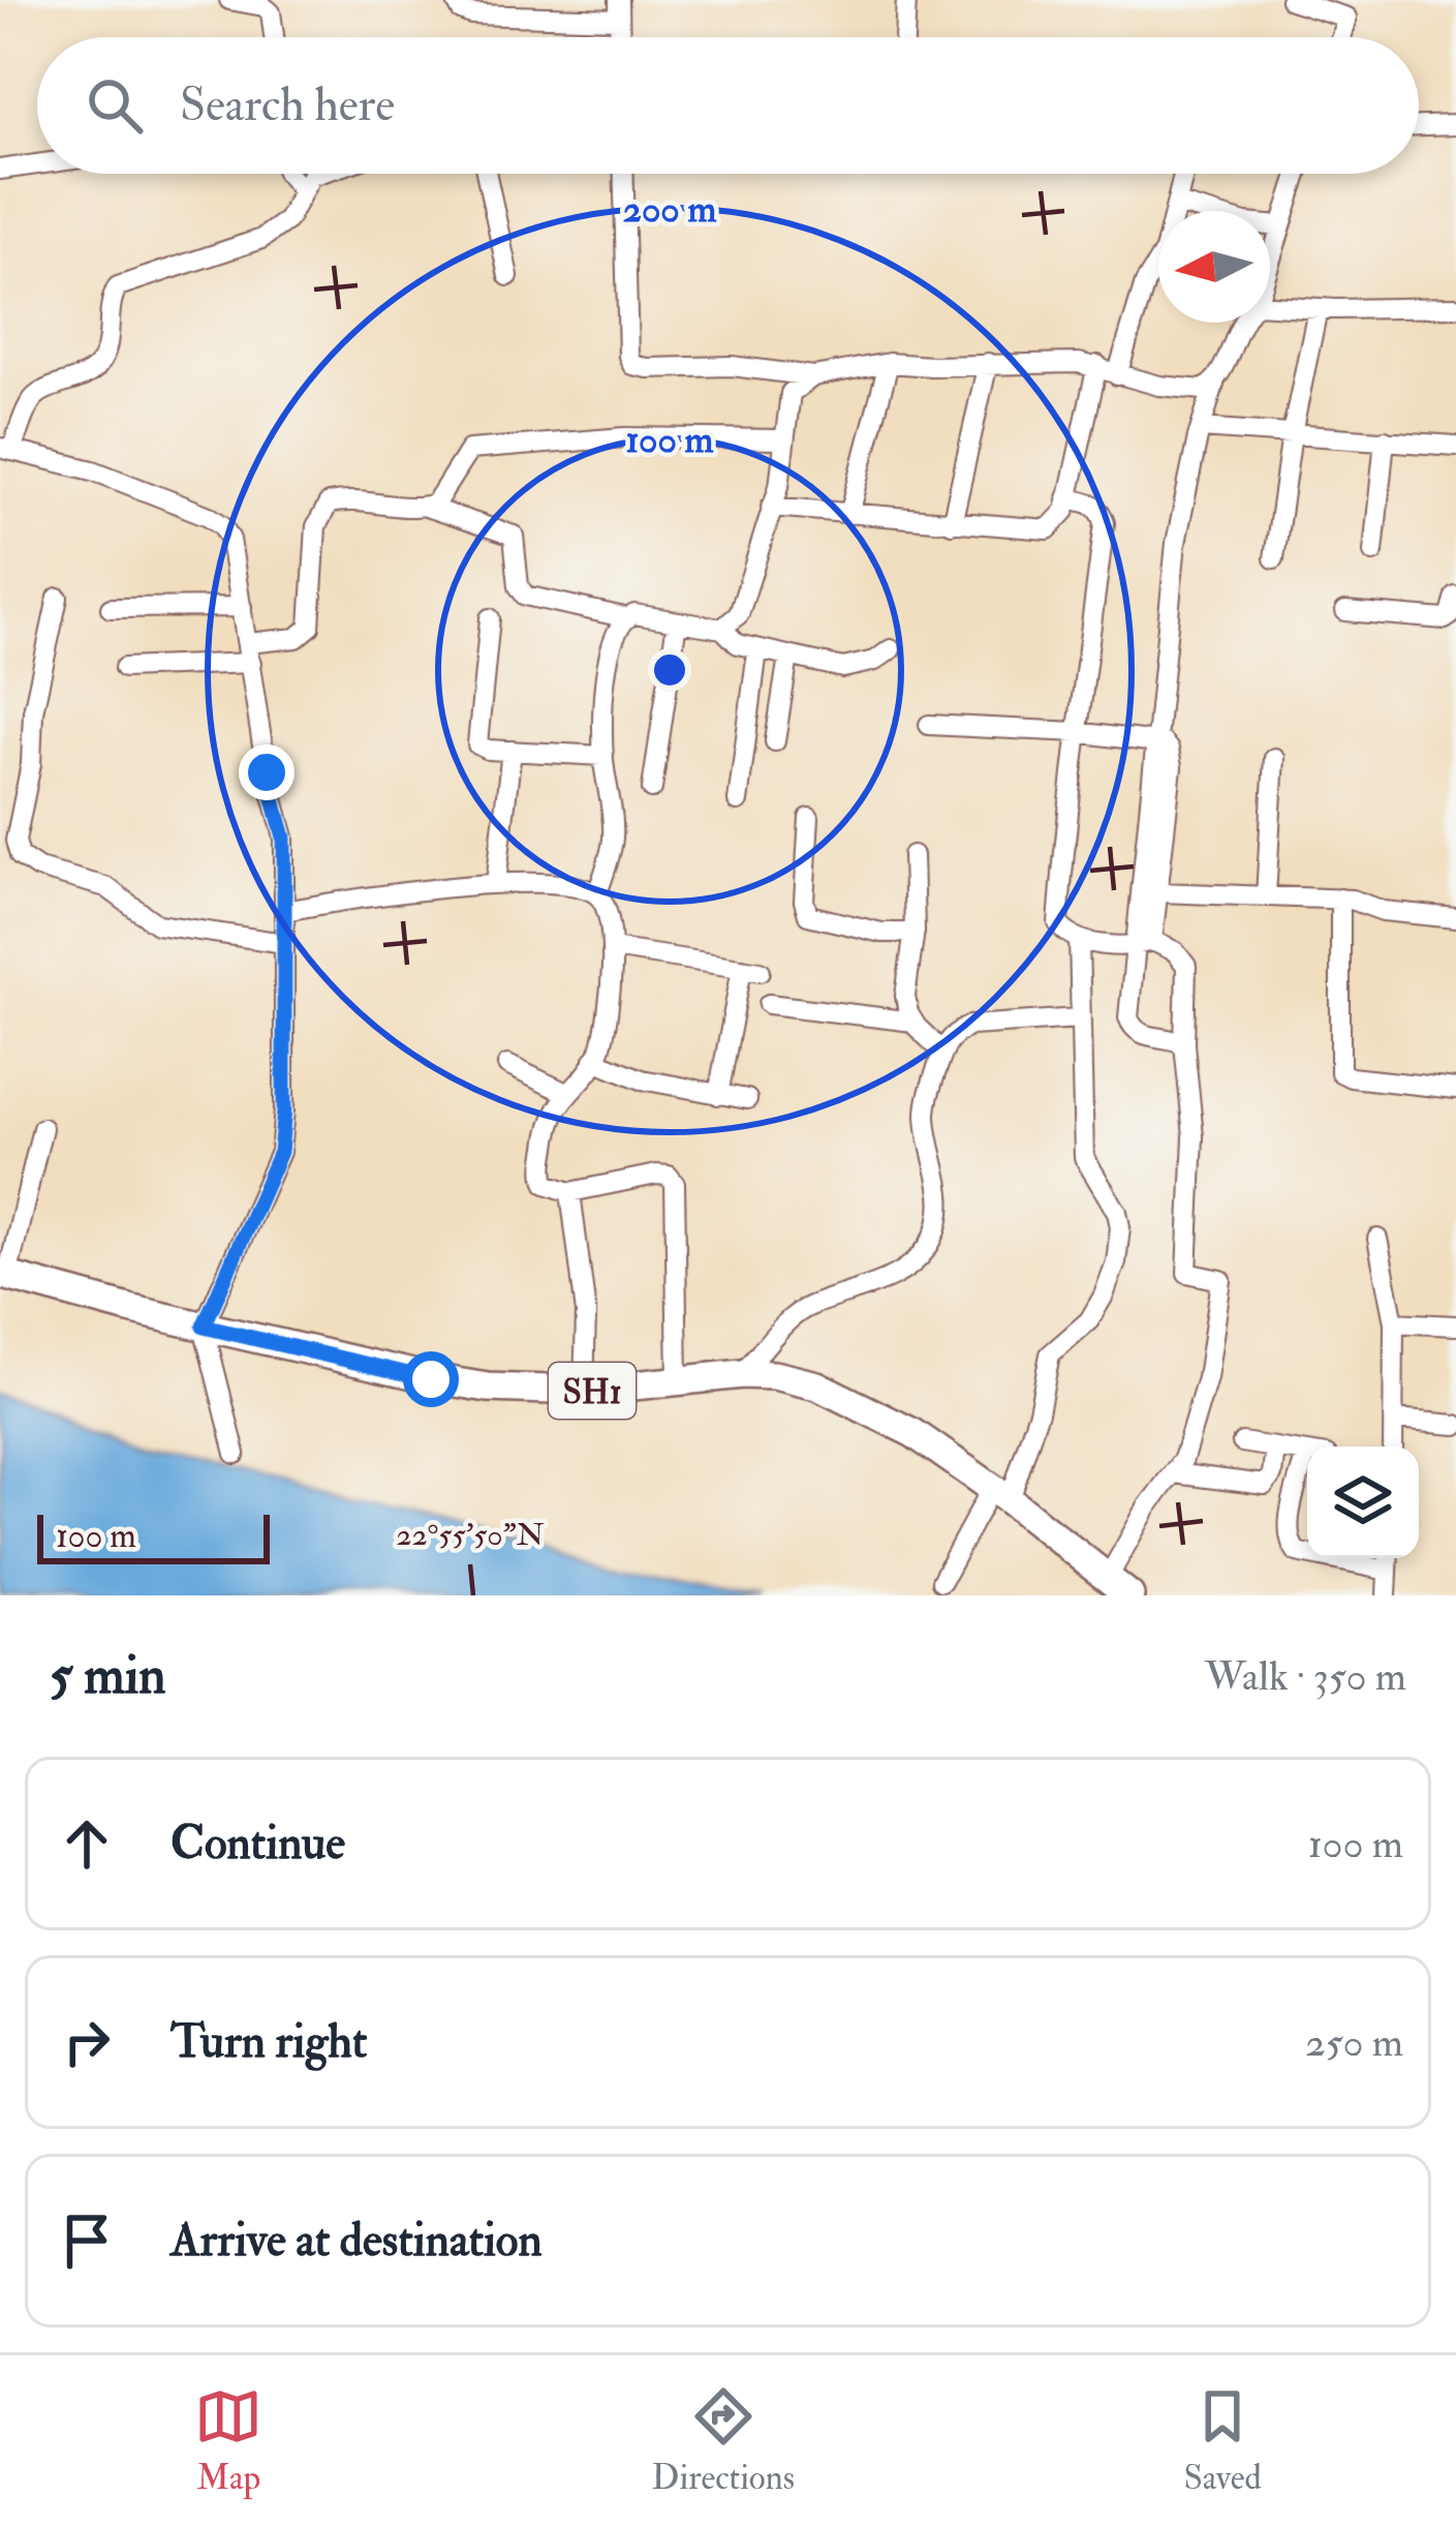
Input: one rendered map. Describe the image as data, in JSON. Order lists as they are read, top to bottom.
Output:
{
  "streets": {
    "main road": ["SH1"]
  },
  "scale_bar": "100 m",
  "north": "left",
  "page": {
    "search": "Search here",
    "scale": "100 m",
    "heading": ["5 min", "Walk · 350 m"],
    "list": [
      ["Continue", "100 m"],
      ["Turn right", "250 m"],
      "Arrive at destination"
    ],
    "nav": ["Map", "Directions", "Saved"]
  },
  "coordinates": ["22°55'50\"N"],
  "rings": ["200 m", "100 m"]
}
